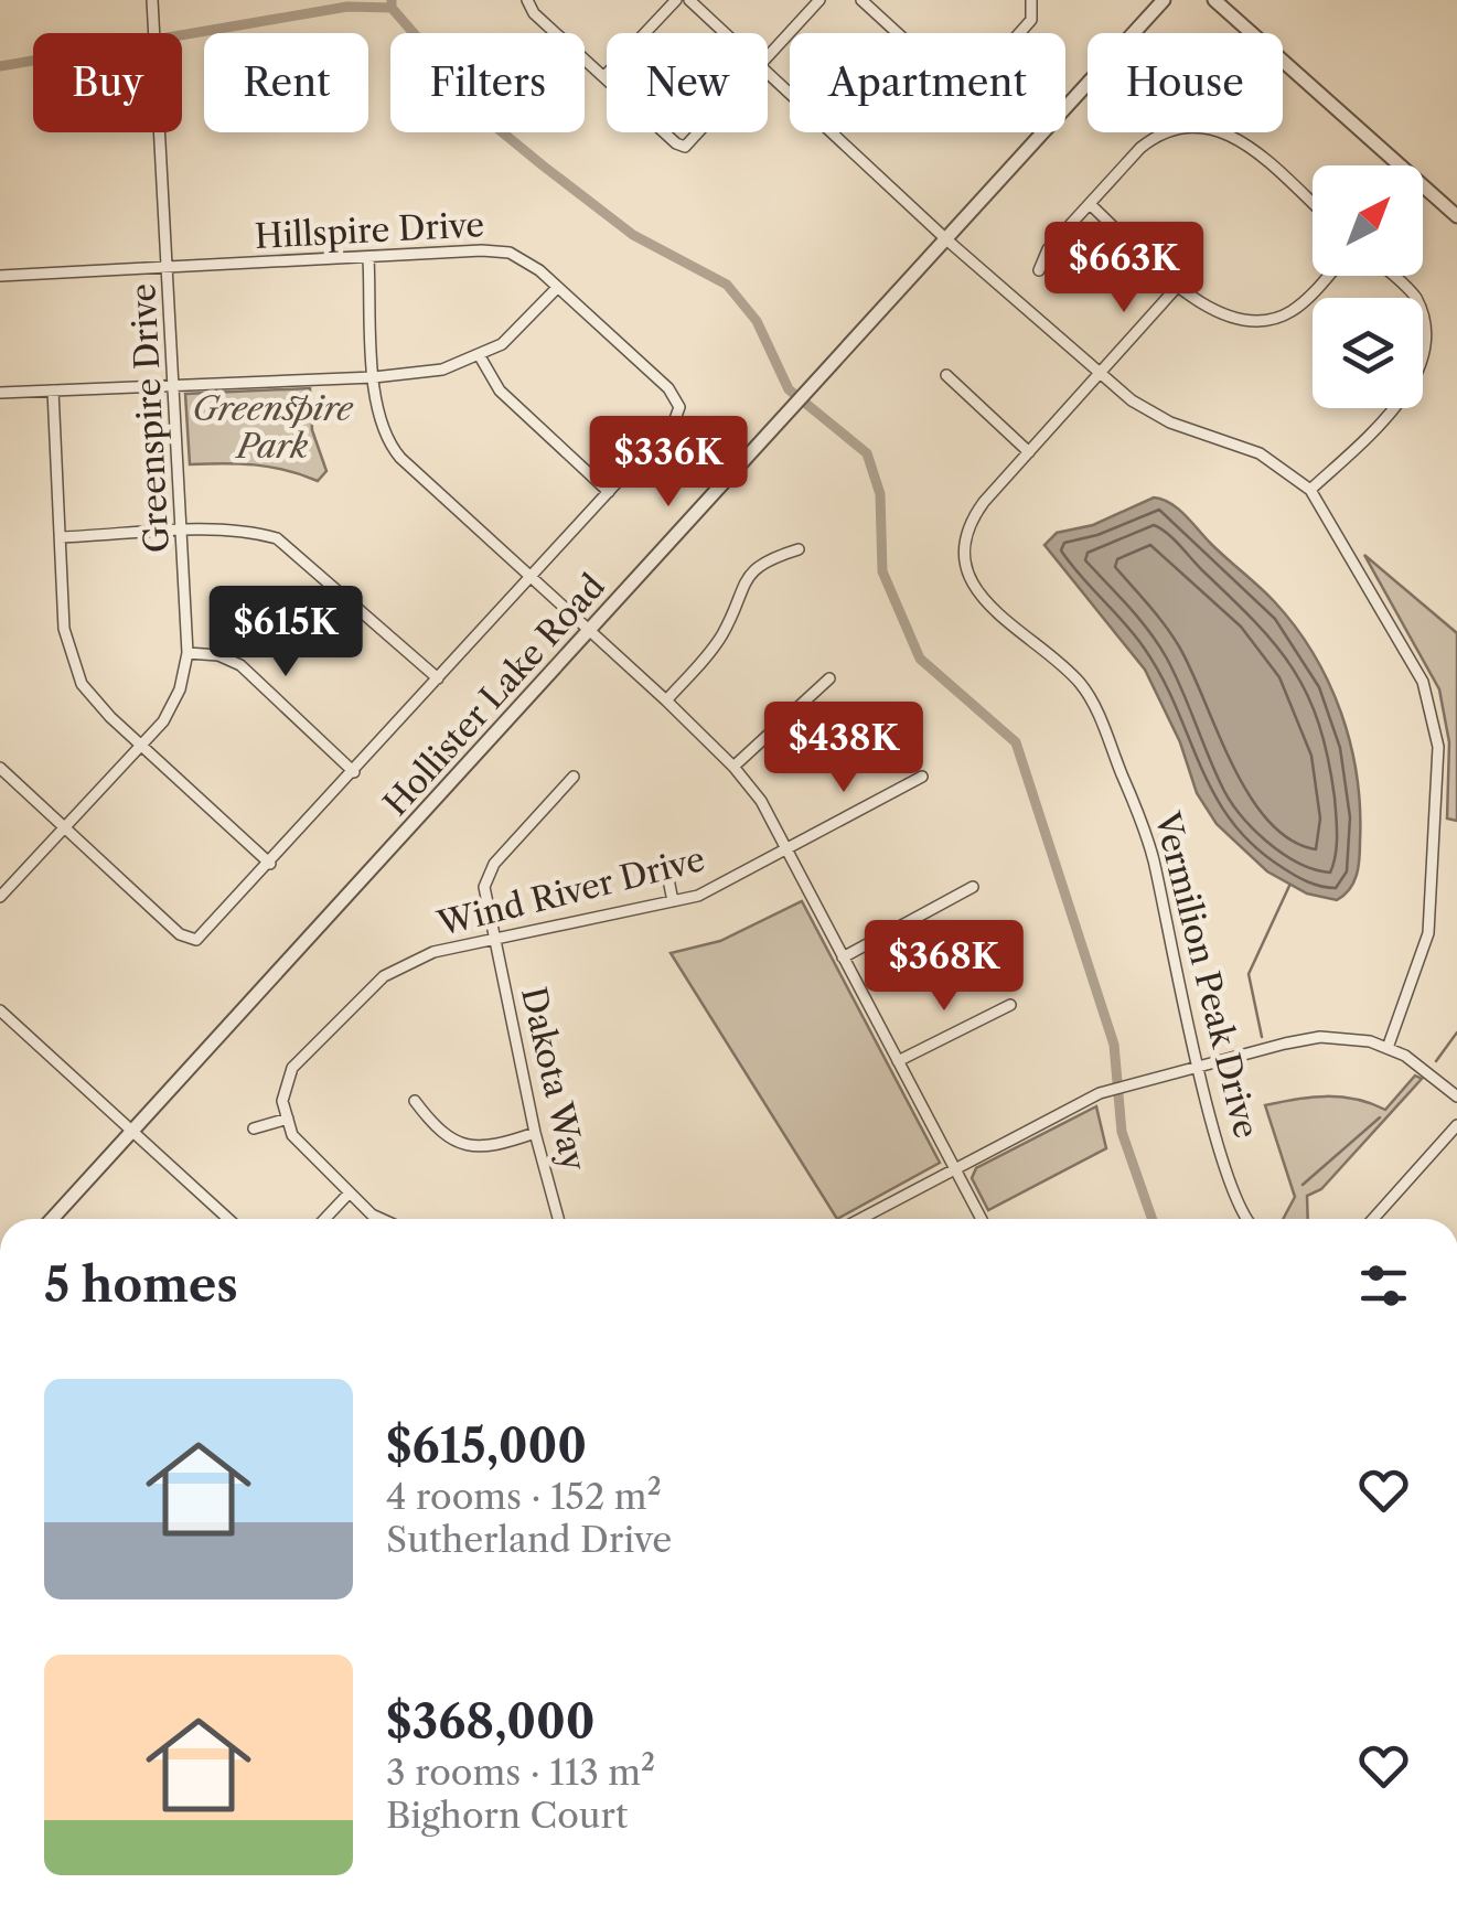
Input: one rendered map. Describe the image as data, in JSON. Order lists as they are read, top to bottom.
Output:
{
  "streets": {
    "street": [
      "Hillspire Drive",
      "Greenspire Drive",
      "Hollister Lake Road",
      "Wind River Drive",
      "Vermilion Peak Drive",
      "Dakota Way"
    ]
  },
  "crossings": [
    ["Hillspire Drive", "Greenspire Drive"],
    ["Wind River Drive", "Dakota Way"]
  ],
  "parks": ["Greenspire Park"],
  "north": "top right",
  "page": {
    "chip": [
      "Buy",
      "Rent",
      "Filters",
      "New",
      "Apartment",
      "House"
    ],
    "price": [
      "$663K",
      "$336K",
      "$615K",
      "$438K",
      "$368K"
    ],
    "heading": "5 homes",
    "list": [
      {
        "name": "$615,000",
        "note": "4 rooms · 152 m² · Sutherland Drive"
      },
      {
        "name": "$368,000",
        "note": "3 rooms · 113 m² · Bighorn Court"
      }
    ]
  }
}
